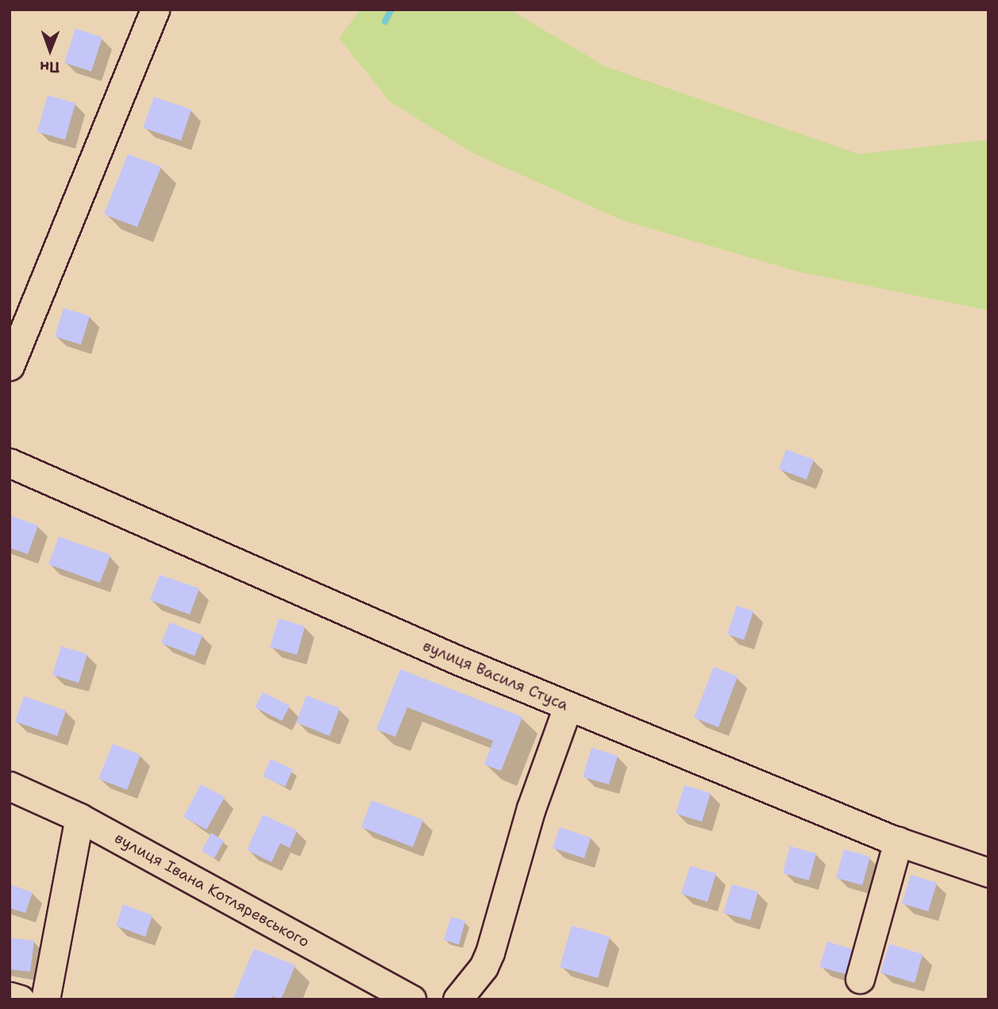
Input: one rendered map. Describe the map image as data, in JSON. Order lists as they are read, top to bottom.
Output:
{
  "streets": {
    "street": ["вулиця Василя Стуса", "вулиця Івана Котляревського"]
  },
  "north": "bottom"
}
